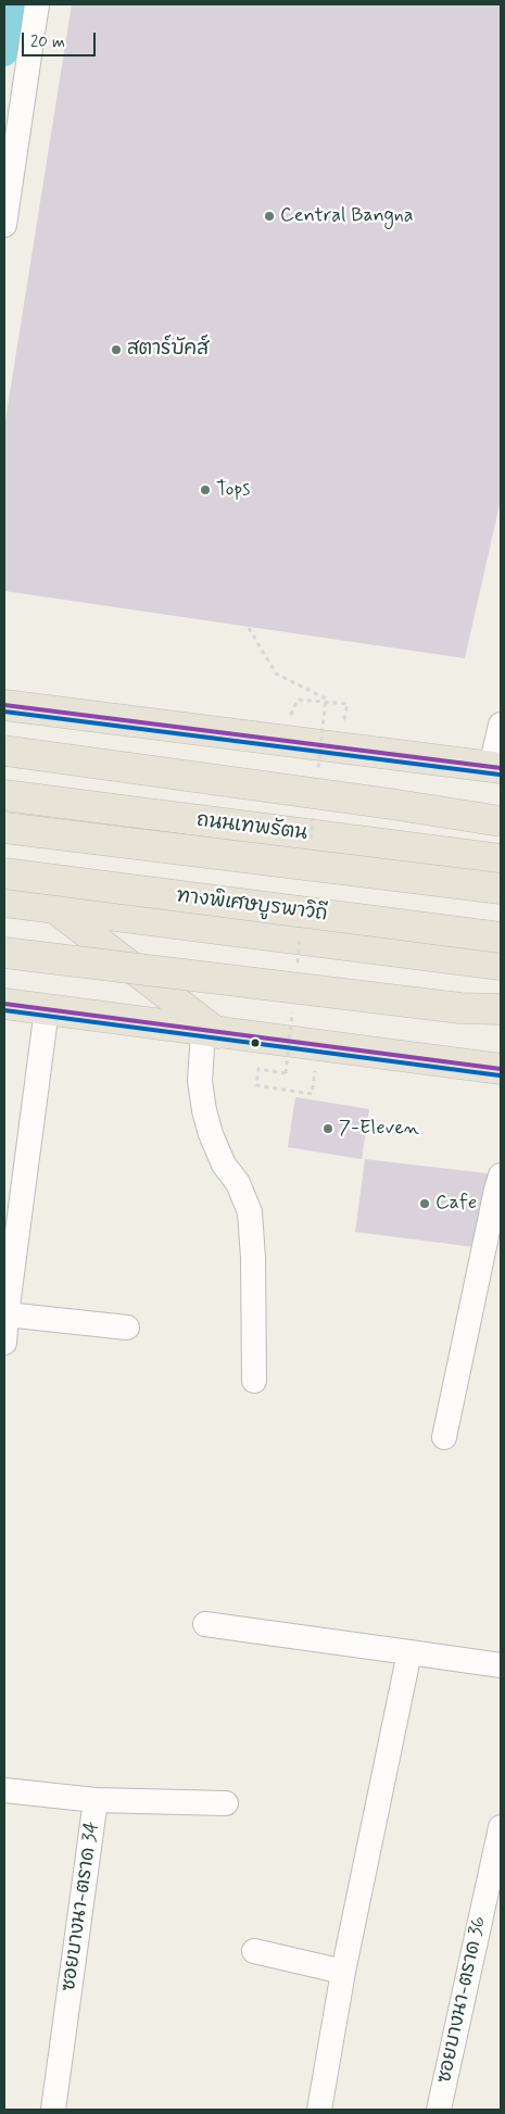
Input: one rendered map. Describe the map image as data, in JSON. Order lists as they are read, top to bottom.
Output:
{
  "streets": {
    "main road": ["ถนนเทพรัตน", "ทางพิเศษบูรพาวิถี"],
    "street": ["ซอยบางนา-ตราด 34", "ซอยบางนา-ตราด 36"]
  },
  "places": [
    "Central Bangna",
    "สตาร์บัคส์",
    "Tops",
    "7-Eleven",
    "Cafe"
  ],
  "scale_bar": "20 m"
}
